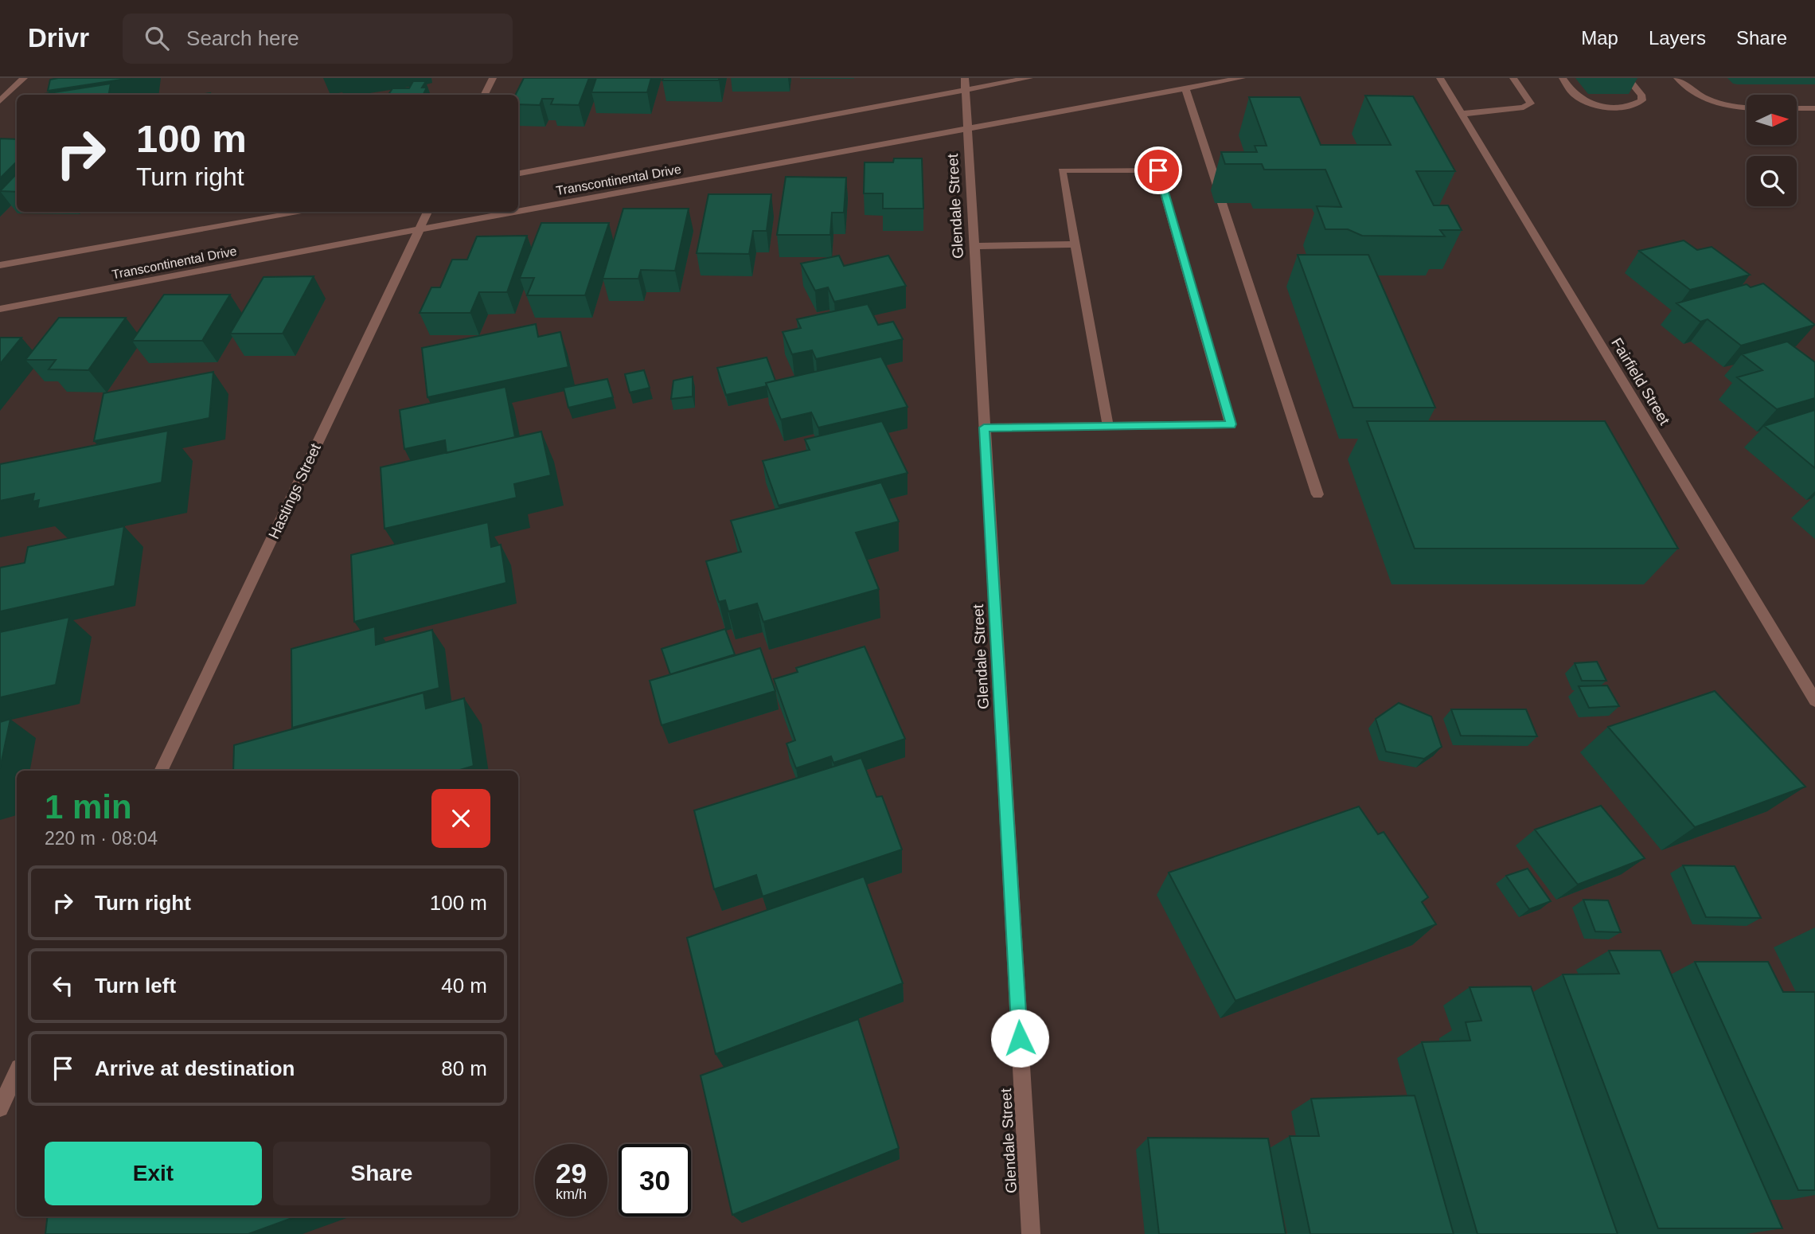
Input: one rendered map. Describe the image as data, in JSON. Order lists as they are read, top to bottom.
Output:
{
  "streets": {
    "street": [
      "Transcontinental Drive",
      "Glendale Street",
      "Fairfield Street",
      "Hastings Street"
    ]
  },
  "crossings": [
    ["Transcontinental Drive", "Glendale Street"],
    ["Transcontinental Drive", "Hastings Street"]
  ],
  "north": "right",
  "page": {
    "header": "Drivr",
    "search": "Search here",
    "nav": ["Map", "Layers", "Share"],
    "turn": ["100 m", "Turn right"],
    "heading": ["1 min", "220 m · 08:04"],
    "list": [
      {
        "name": "Turn right",
        "value": "100 m"
      },
      {
        "name": "Turn left",
        "value": "40 m"
      },
      {
        "name": "Arrive at destination",
        "value": "80 m"
      }
    ],
    "buttons": ["Exit", "Share"],
    "speed": "29 km/h",
    "limit": "30"
  }
}
